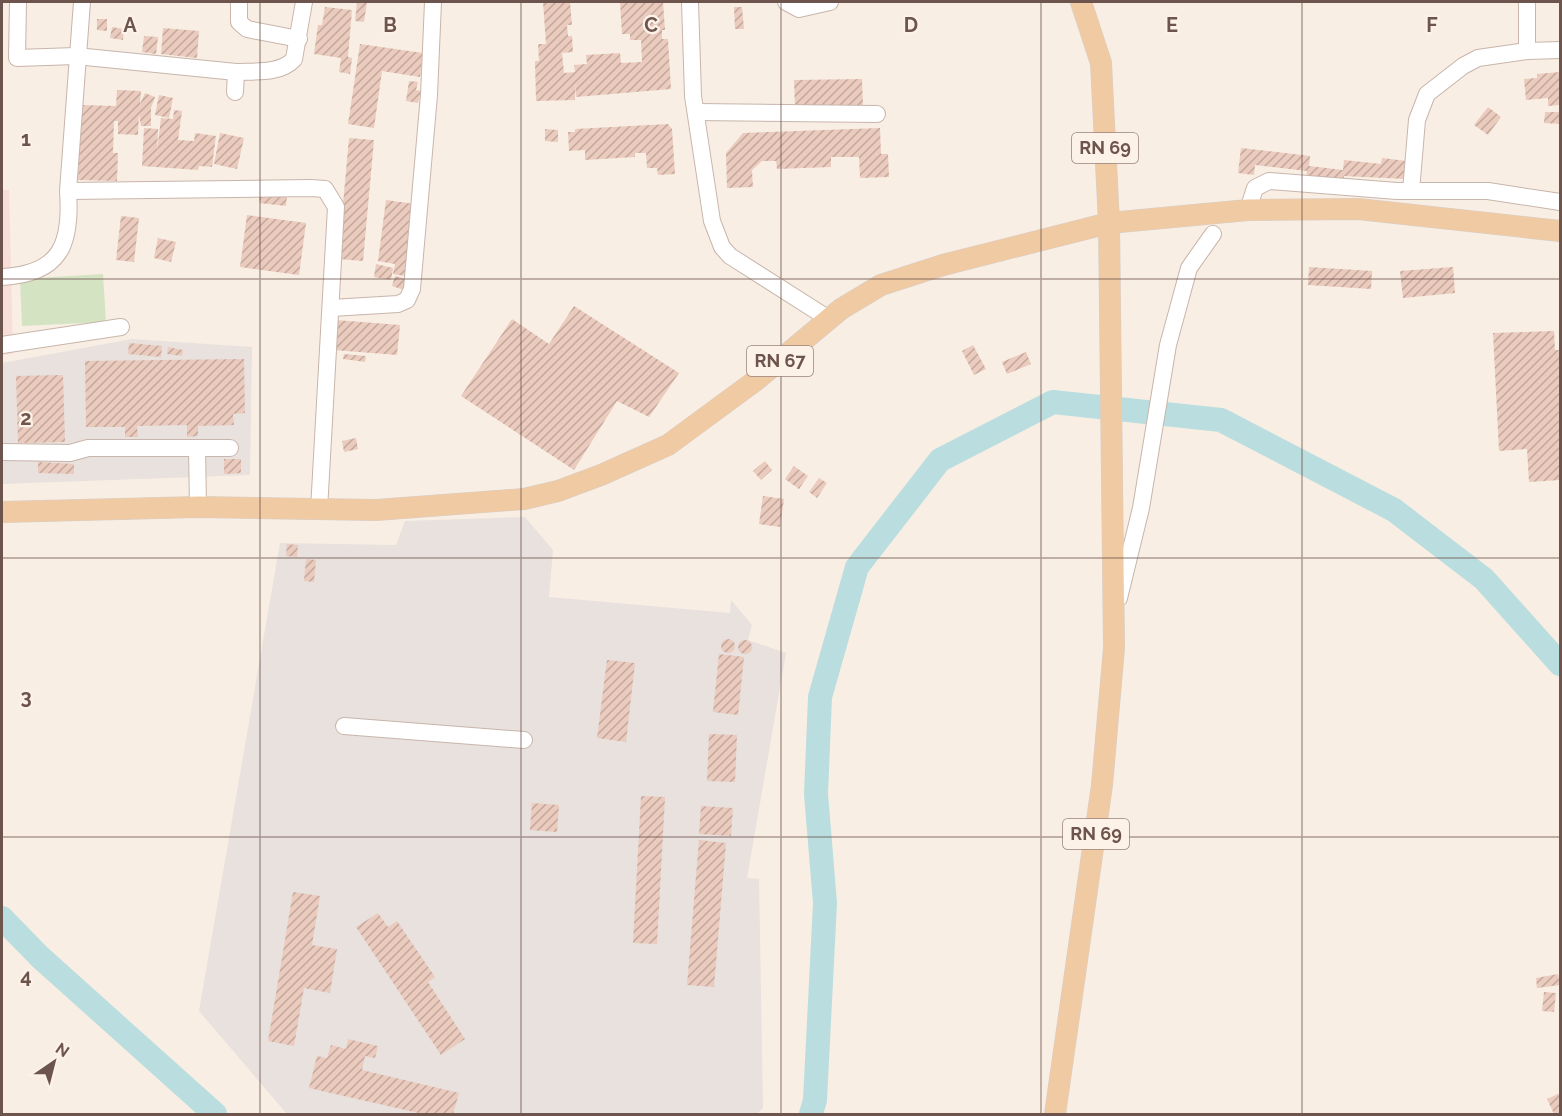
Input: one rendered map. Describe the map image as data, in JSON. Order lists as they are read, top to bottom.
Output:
{
  "streets": {
    "main road": ["RN 69", "RN 67"]
  },
  "crossings": [
    ["RN 69", "RN 67"]
  ],
  "north": "top right",
  "grid": {
    "columns": [
      "A",
      "B",
      "C",
      "D",
      "E",
      "F"
    ],
    "rows": [
      "1",
      "2",
      "3",
      "4"
    ]
  }
}
